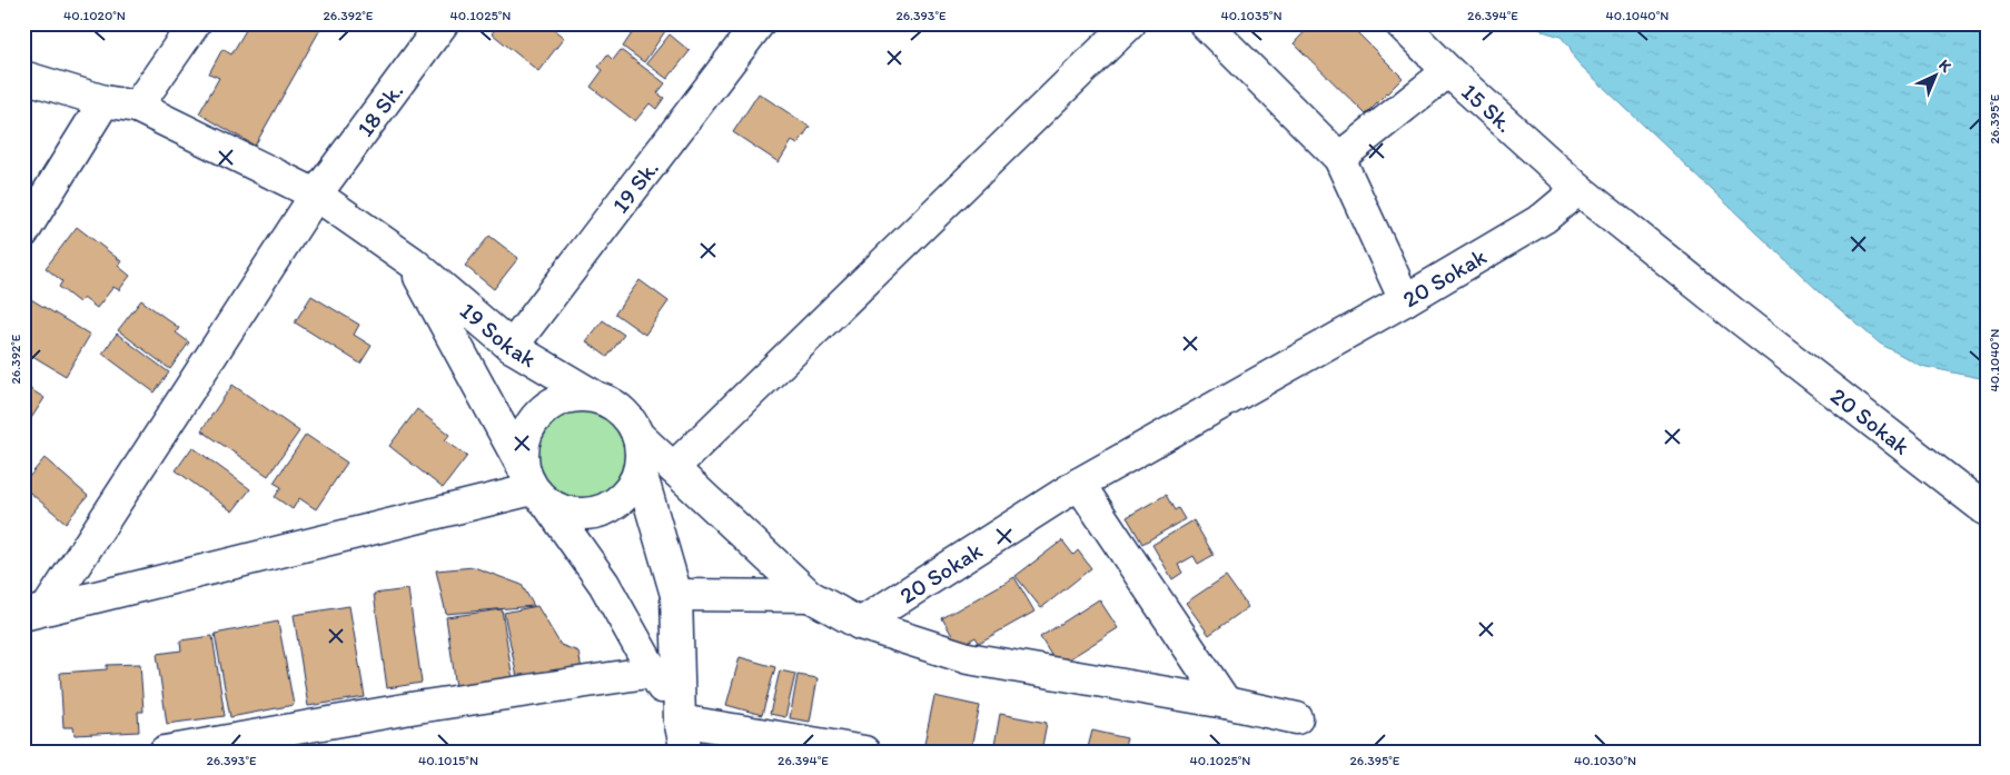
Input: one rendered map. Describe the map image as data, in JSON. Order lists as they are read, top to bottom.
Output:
{
  "streets": {
    "street": [
      "15 Sk.",
      "18 Sk.",
      "19 Sk.",
      "20 Sokak",
      "19 Sokak"
    ]
  },
  "crossings": [
    ["15 Sk.", "20 Sokak"],
    ["18 Sk.", "19 Sokak"],
    ["19 Sk.", "19 Sokak"]
  ],
  "north": "top right",
  "coordinates": [
    "40.1020°N",
    "26.392°E",
    "40.1025°N",
    "26.393°E",
    "40.1035°N",
    "26.394°E",
    "40.1040°N",
    "26.395°E",
    "40.1015°N",
    "40.1030°N"
  ]
}
